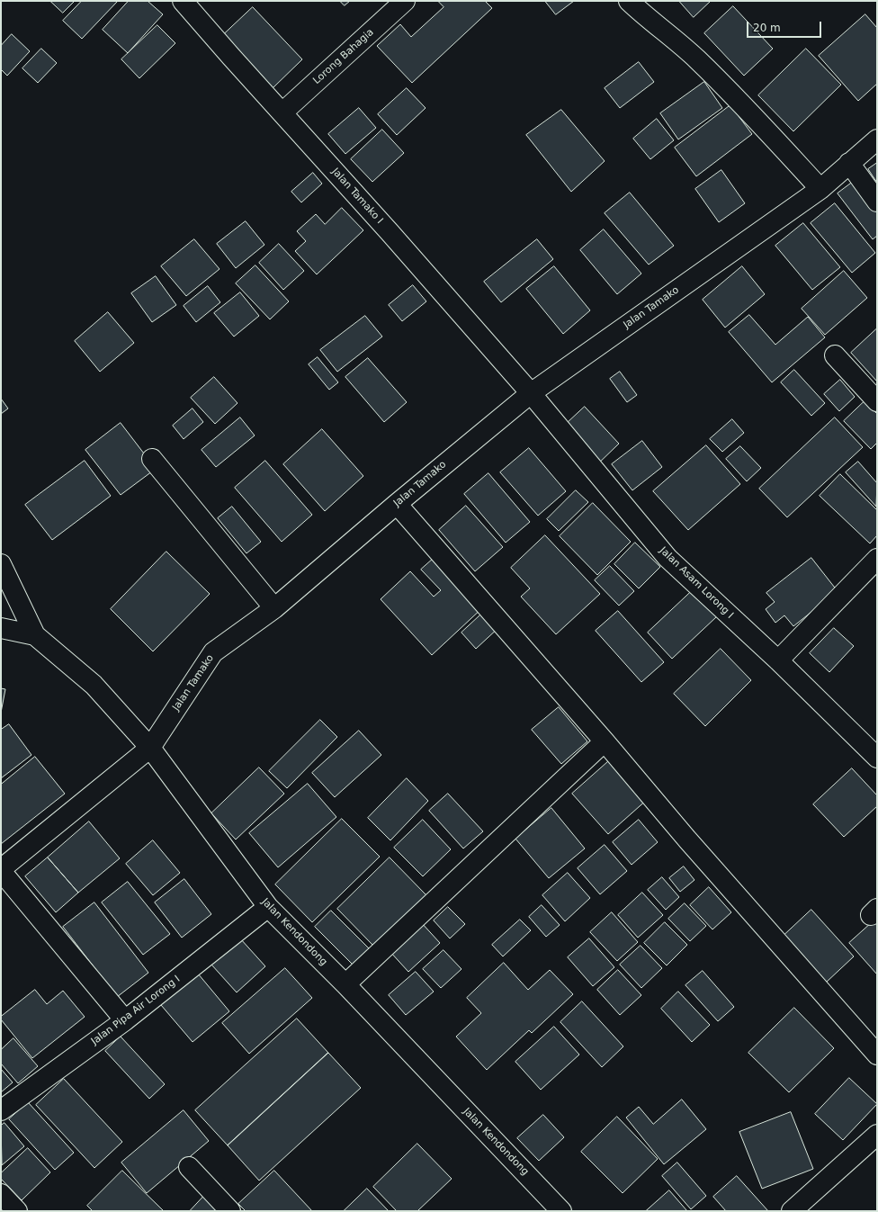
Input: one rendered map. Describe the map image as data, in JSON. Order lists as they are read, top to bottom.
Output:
{
  "streets": {
    "street": [
      "Lorong Bahagia",
      "Jalan Tamako I",
      "Jalan Tamako",
      "Jalan Asam Lorong I",
      "Jalan Kendondong",
      "Jalan Pipa Air Lorong I"
    ]
  },
  "crossings": [
    ["Lorong Bahagia", "Jalan Tamako I"],
    ["Jalan Tamako I", "Jalan Tamako"],
    ["Jalan Tamako I", "Jalan Asam Lorong I"],
    ["Jalan Tamako", "Jalan Asam Lorong I"],
    ["Jalan Tamako", "Jalan Kendondong"],
    ["Jalan Kendondong", "Jalan Pipa Air Lorong I"]
  ],
  "scale_bar": "20 m"
}
